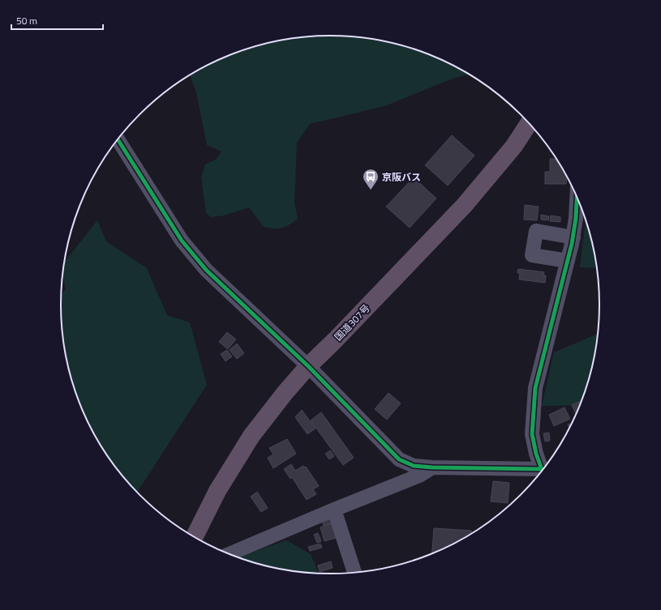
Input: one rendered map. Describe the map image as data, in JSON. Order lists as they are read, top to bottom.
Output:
{
  "streets": {
    "highway": ["国道307号"]
  },
  "places": {
    "bus stop": ["京阪バス"]
  },
  "scale_bar": "50 m"
}
